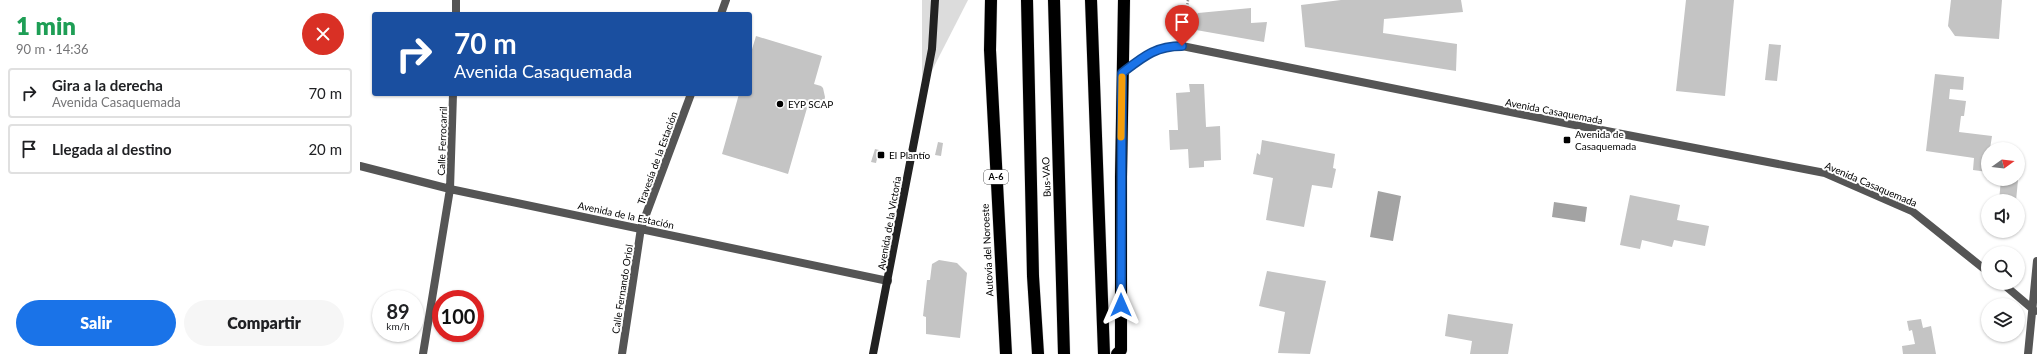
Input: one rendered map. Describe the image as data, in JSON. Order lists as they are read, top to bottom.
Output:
{
  "streets": {
    "highway": ["A-6", "Bus-VAO", "Autovía del Noroeste"],
    "street": [
      "Avenida Casaquemada",
      "Calle Ferrocarril",
      "Travesía de la Estación",
      "Avenida de la Estación",
      "Avenida de la Victoria",
      "Calle Fernando Oriol"
    ]
  },
  "crossings": [
    ["Calle Ferrocarril", "Avenida de la Estación"],
    ["Travesía de la Estación", "Avenida de la Estación"],
    ["Travesía de la Estación", "Calle Fernando Oriol"],
    ["Avenida de la Estación", "Avenida de la Victoria"],
    ["Avenida de la Estación", "Calle Fernando Oriol"]
  ],
  "places": {
    "other": ["EYP SCAP"],
    "transit": ["Avenida de Casaquemada", "El Plantío"]
  },
  "north": "right",
  "page": {
    "heading": ["1 min", "90 m · 14:36"],
    "turn": ["70 m", "Avenida Casaquemada"],
    "list": [
      {
        "name": "Gira a la derecha",
        "note": "Avenida Casaquemada",
        "value": "70 m"
      },
      {
        "name": "Llegada al destino",
        "value": "20 m"
      }
    ],
    "speed": "89 km/h",
    "limit": "100",
    "buttons": ["Salir", "Compartir"]
  }
}
